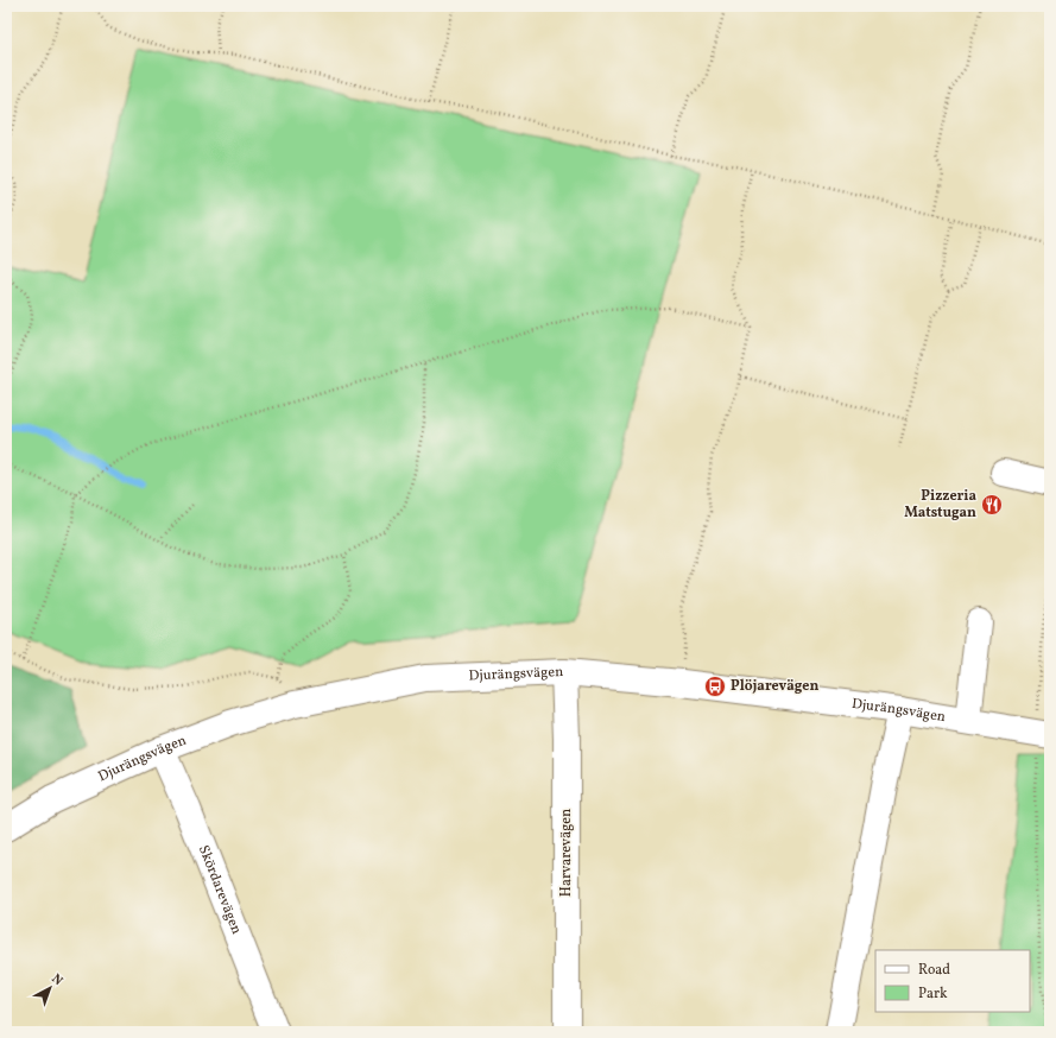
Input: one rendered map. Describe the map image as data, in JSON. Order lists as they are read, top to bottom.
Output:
{
  "streets": {
    "street": ["Djurängsvägen", "Harvarevägen", "Skördarevägen"]
  },
  "crossings": [
    ["Djurängsvägen", "Harvarevägen"],
    ["Djurängsvägen", "Skördarevägen"]
  ],
  "places": {
    "restaurant": ["Pizzeria Matstugan"],
    "bus stop": ["Plöjarevägen"]
  },
  "legend": ["Road", "Park"],
  "north": "top right"
}
